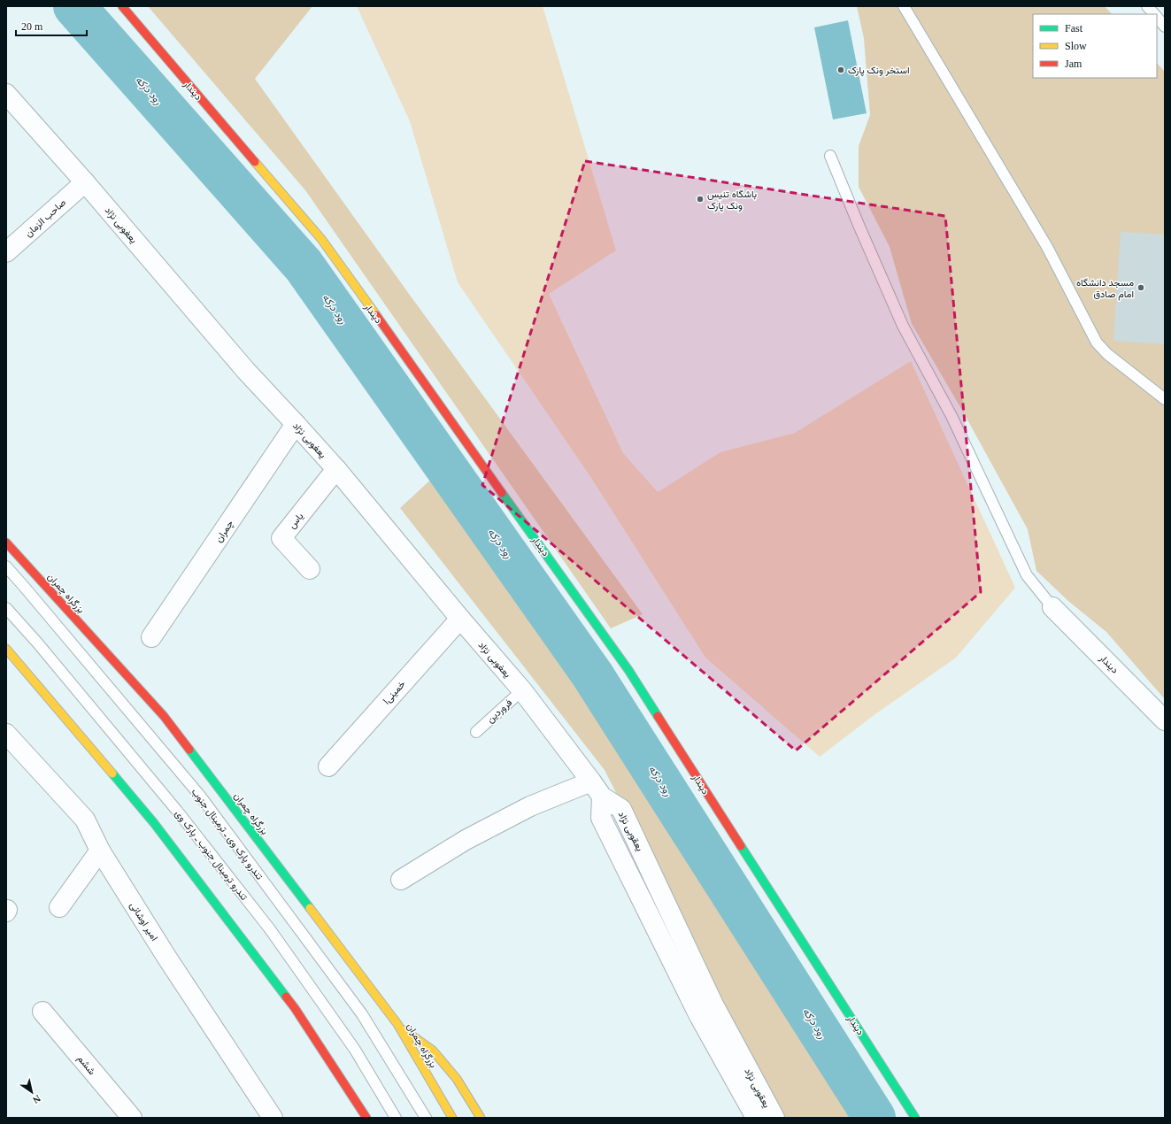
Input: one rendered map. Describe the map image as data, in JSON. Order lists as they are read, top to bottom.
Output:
{
  "streets": {
    "main road": ["دیندار", "بزرگراه چمران"],
    "street": [
      "صاحب الزمان",
      "یعغوبی نژاد",
      "یاس",
      "چمران",
      "lخمینی",
      "یعقوبی نژاد",
      "امیر اوشانی",
      "ششم"
    ],
    "lane": ["فروردین", "تندرو پارک وی ـ ترمینال جنوب", "تندرو ترمینال جنوب ـ پارک وی"]
  },
  "crossings": [
    ["صاحب الزمان", "یعغوبی نژاد"],
    ["یعغوبی نژاد", "یاس"],
    ["یعغوبی نژاد", "چمران"],
    ["یعغوبی نژاد", "lخمینی"],
    ["یعغوبی نژاد", "فروردین"],
    ["یعغوبی نژاد", "یعقوبی نژاد"]
  ],
  "water": ["رود درکه"],
  "places": ["استخر ونک پارک", "باشگاه تنیس ونک پارک", "مسجد دانشگاه امام صادق"],
  "legend": ["Fast", "Slow", "Jam"],
  "scale_bar": "20 m",
  "north": "bottom right"
}
